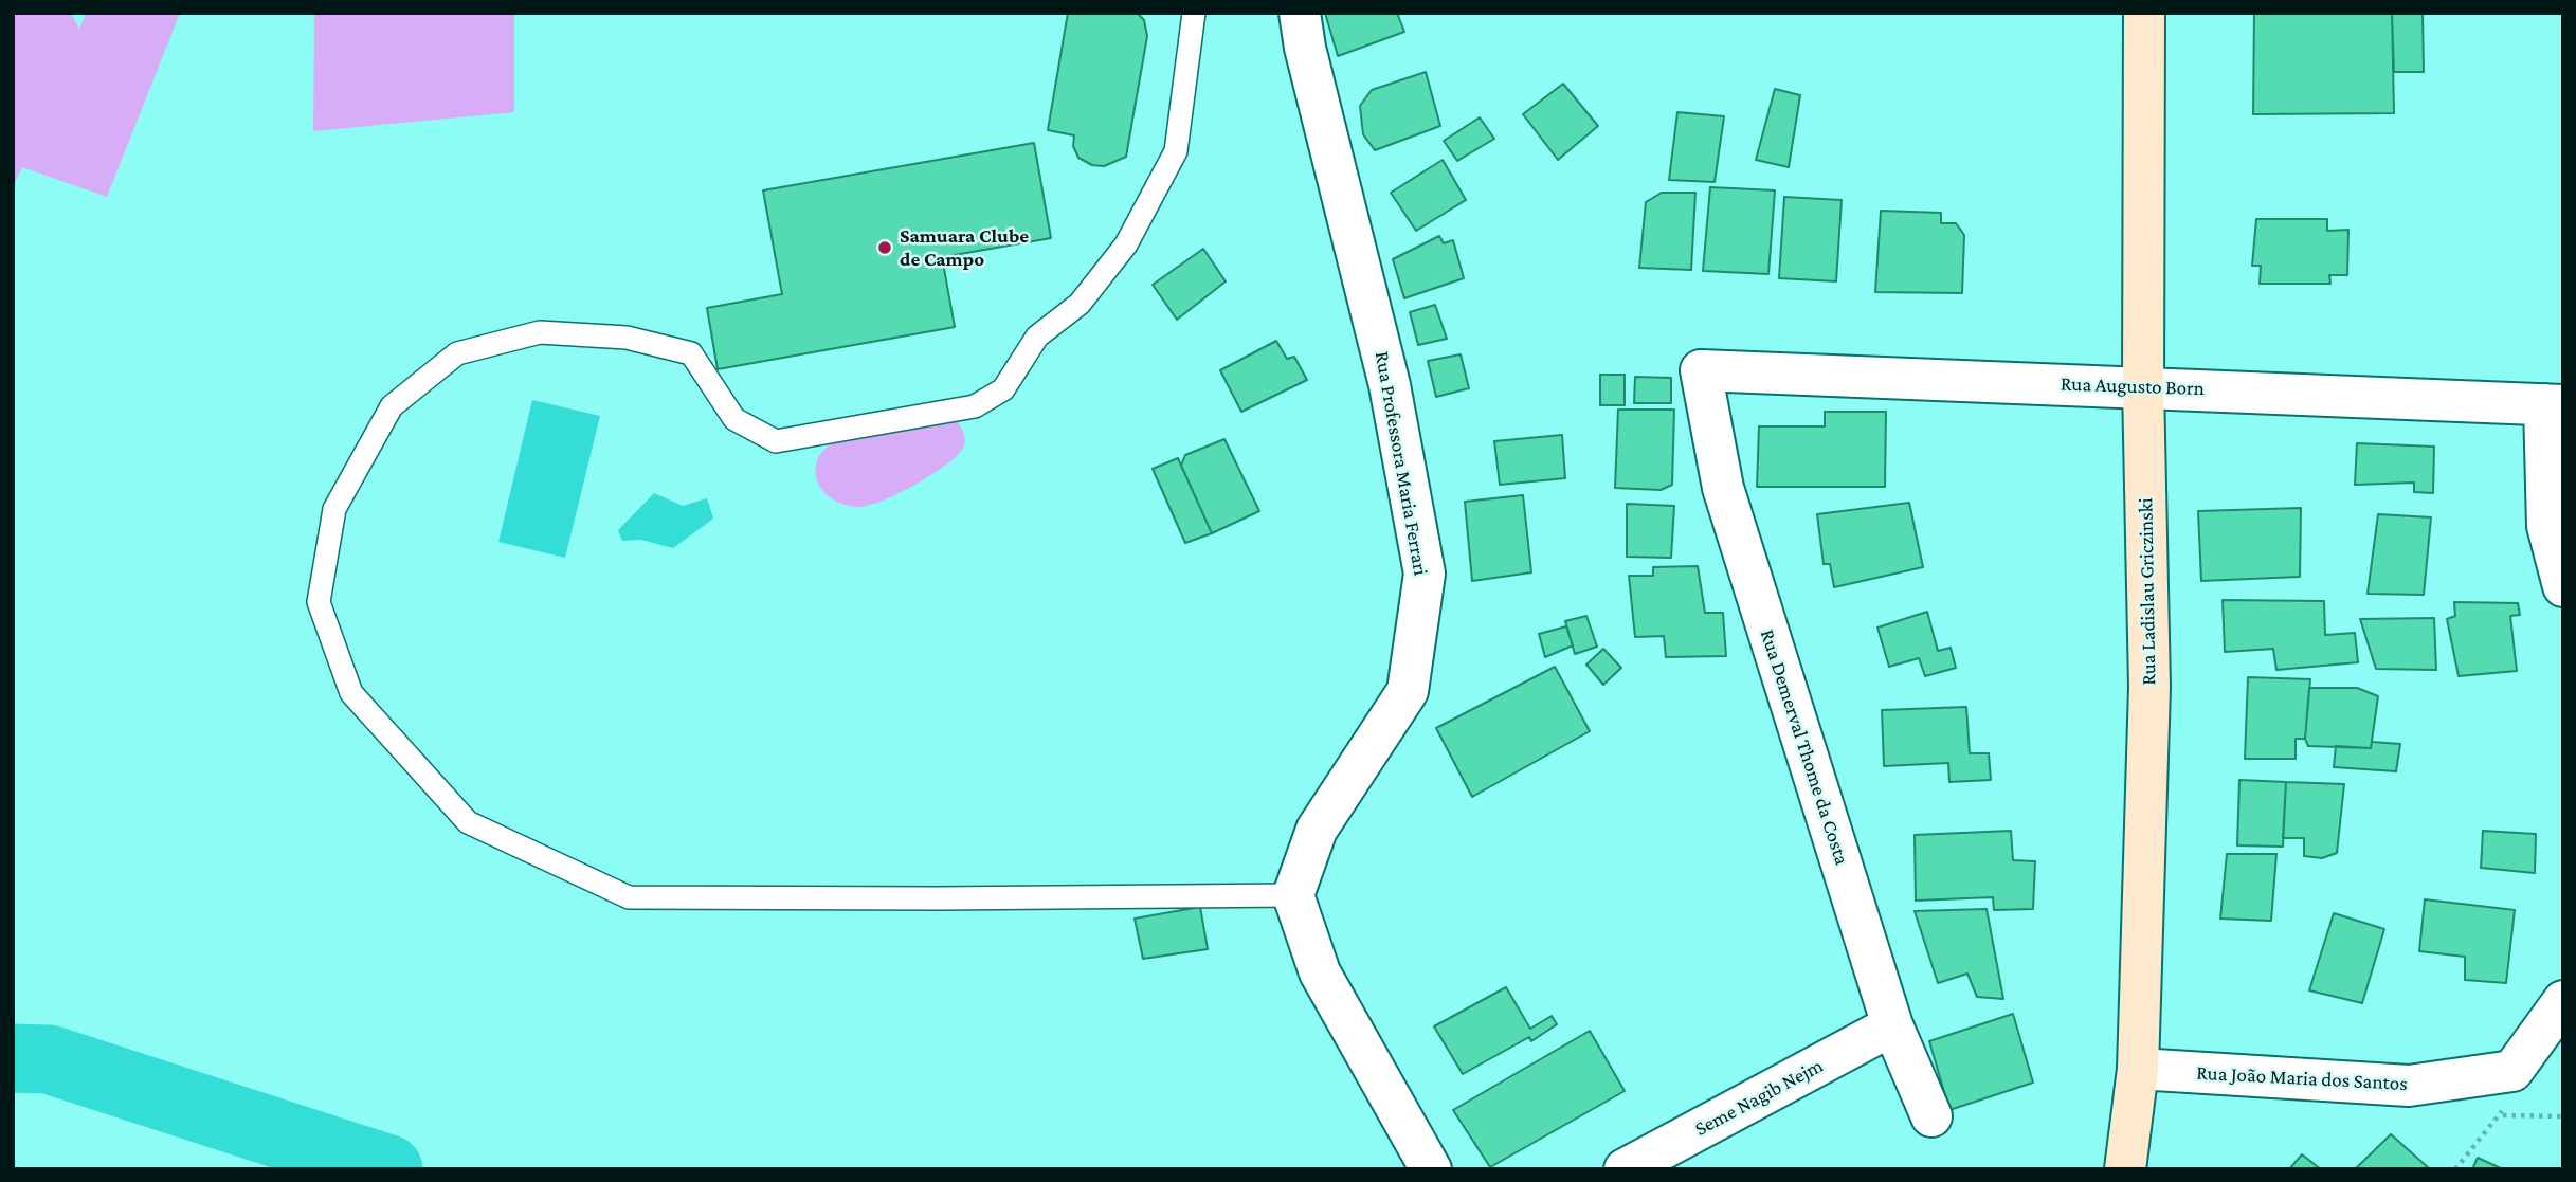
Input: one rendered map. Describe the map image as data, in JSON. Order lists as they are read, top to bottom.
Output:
{
  "streets": {
    "main road": ["Rua Ladislau Griczinski"],
    "street": [
      "Rua Augusto Born",
      "Rua Professora Maria Ferrari",
      "Rua Demerval Thome da Costa",
      "Rua João Maria dos Santos",
      "Seme Nagib Nejm"
    ]
  },
  "crossings": [
    ["Rua Augusto Born", "Rua Ladislau Griczinski"],
    ["Rua Augusto Born", "Rua Demerval Thome da Costa"],
    ["Rua Ladislau Griczinski", "Rua João Maria dos Santos"],
    ["Rua Demerval Thome da Costa", "Seme Nagib Nejm"]
  ],
  "places": ["Samuara Clube de Campo"]
}
